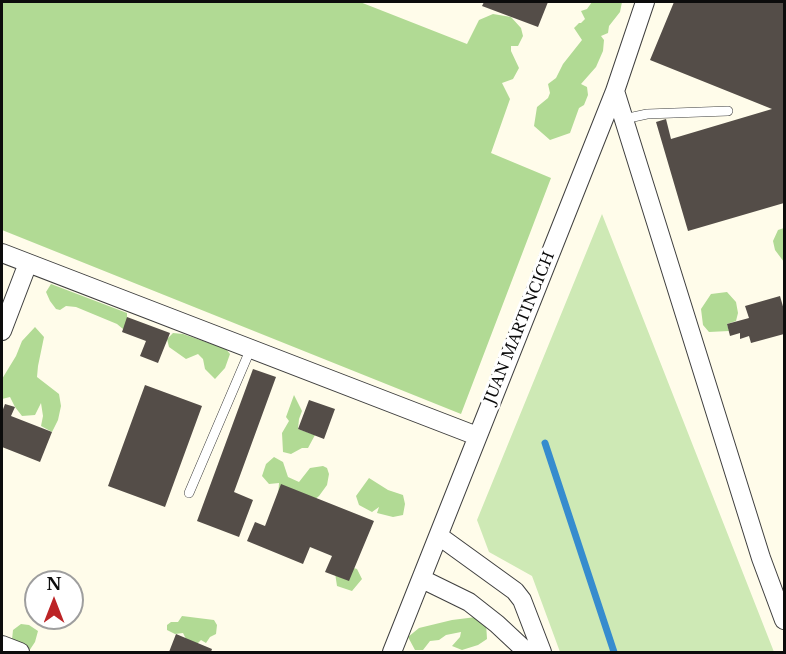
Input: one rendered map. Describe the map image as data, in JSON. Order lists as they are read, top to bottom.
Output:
{
  "streets": {
    "street": ["JUAN MARTINCICH"]
  },
  "north": "top"
}
